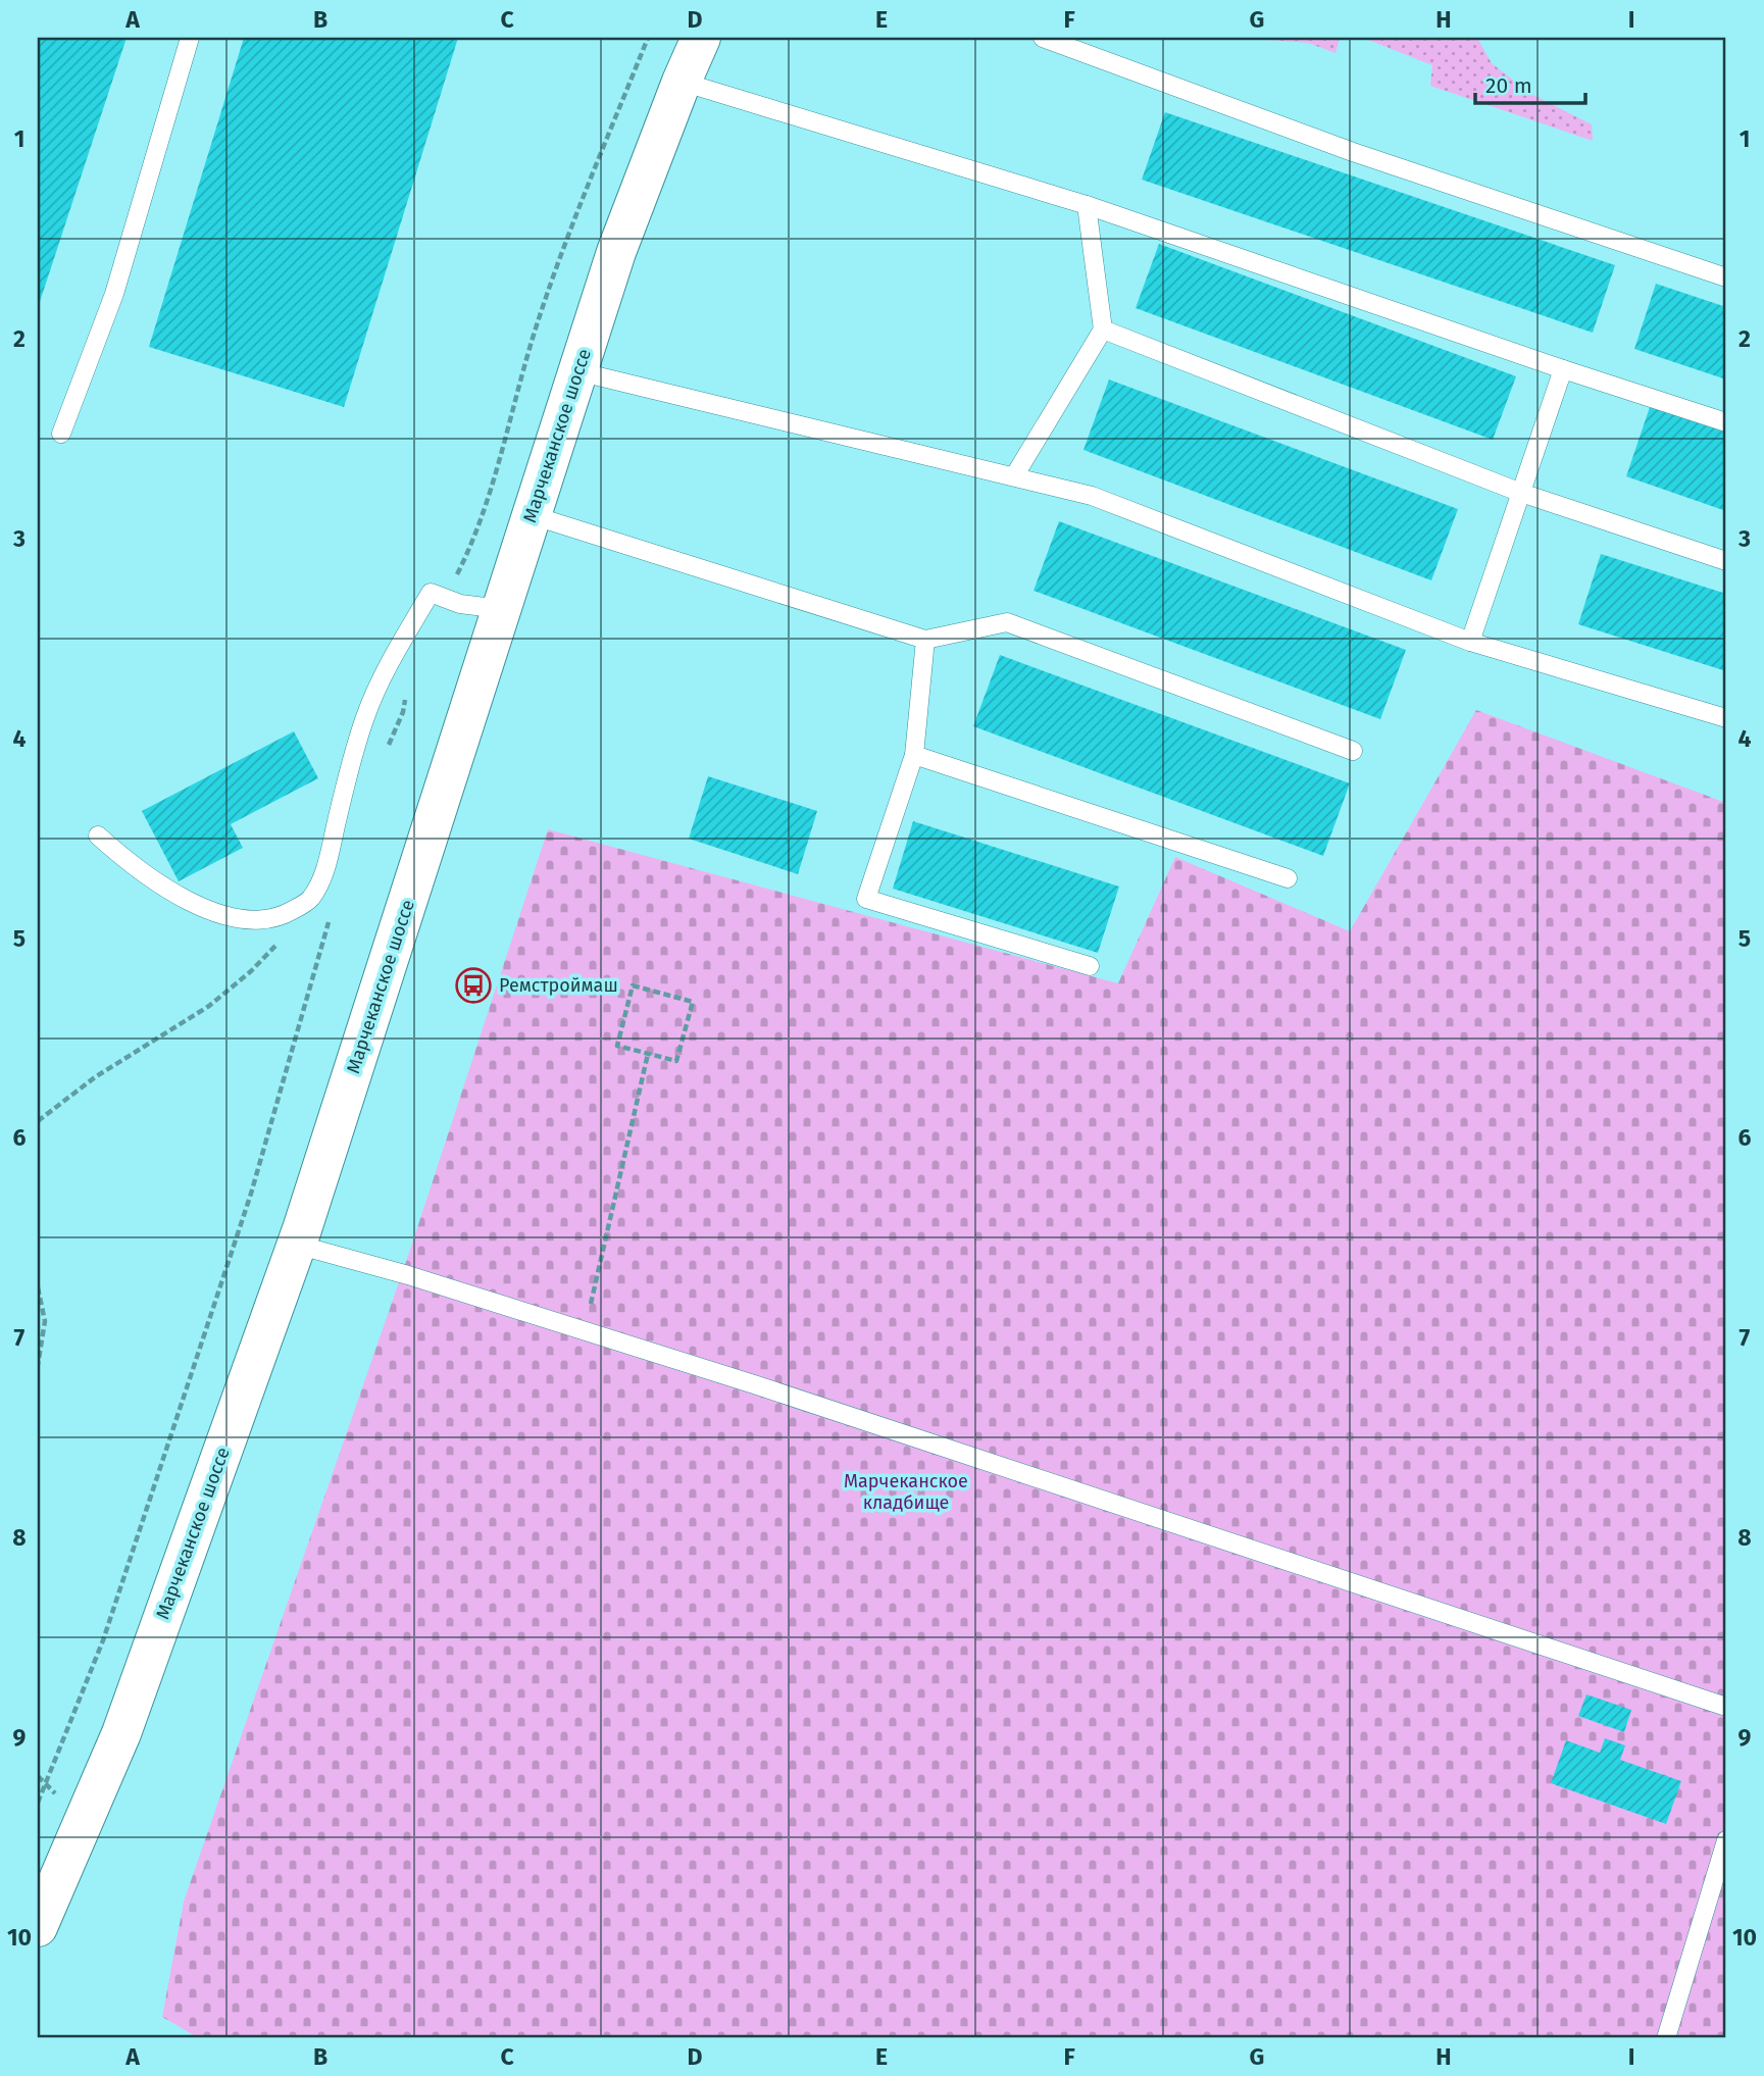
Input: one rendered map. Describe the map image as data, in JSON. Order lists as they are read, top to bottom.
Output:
{
  "streets": {
    "street": ["Марчеканское шоссе"]
  },
  "parks": ["Марчеканское кладбище"],
  "places": {
    "bus stop": ["Ремстроймаш"]
  },
  "scale_bar": "20 m",
  "grid": {
    "columns": [
      "A",
      "B",
      "C",
      "D",
      "E",
      "F",
      "G",
      "H",
      "I"
    ],
    "rows": [
      "1",
      "2",
      "3",
      "4",
      "5",
      "6",
      "7",
      "8",
      "9",
      "10"
    ]
  }
}
